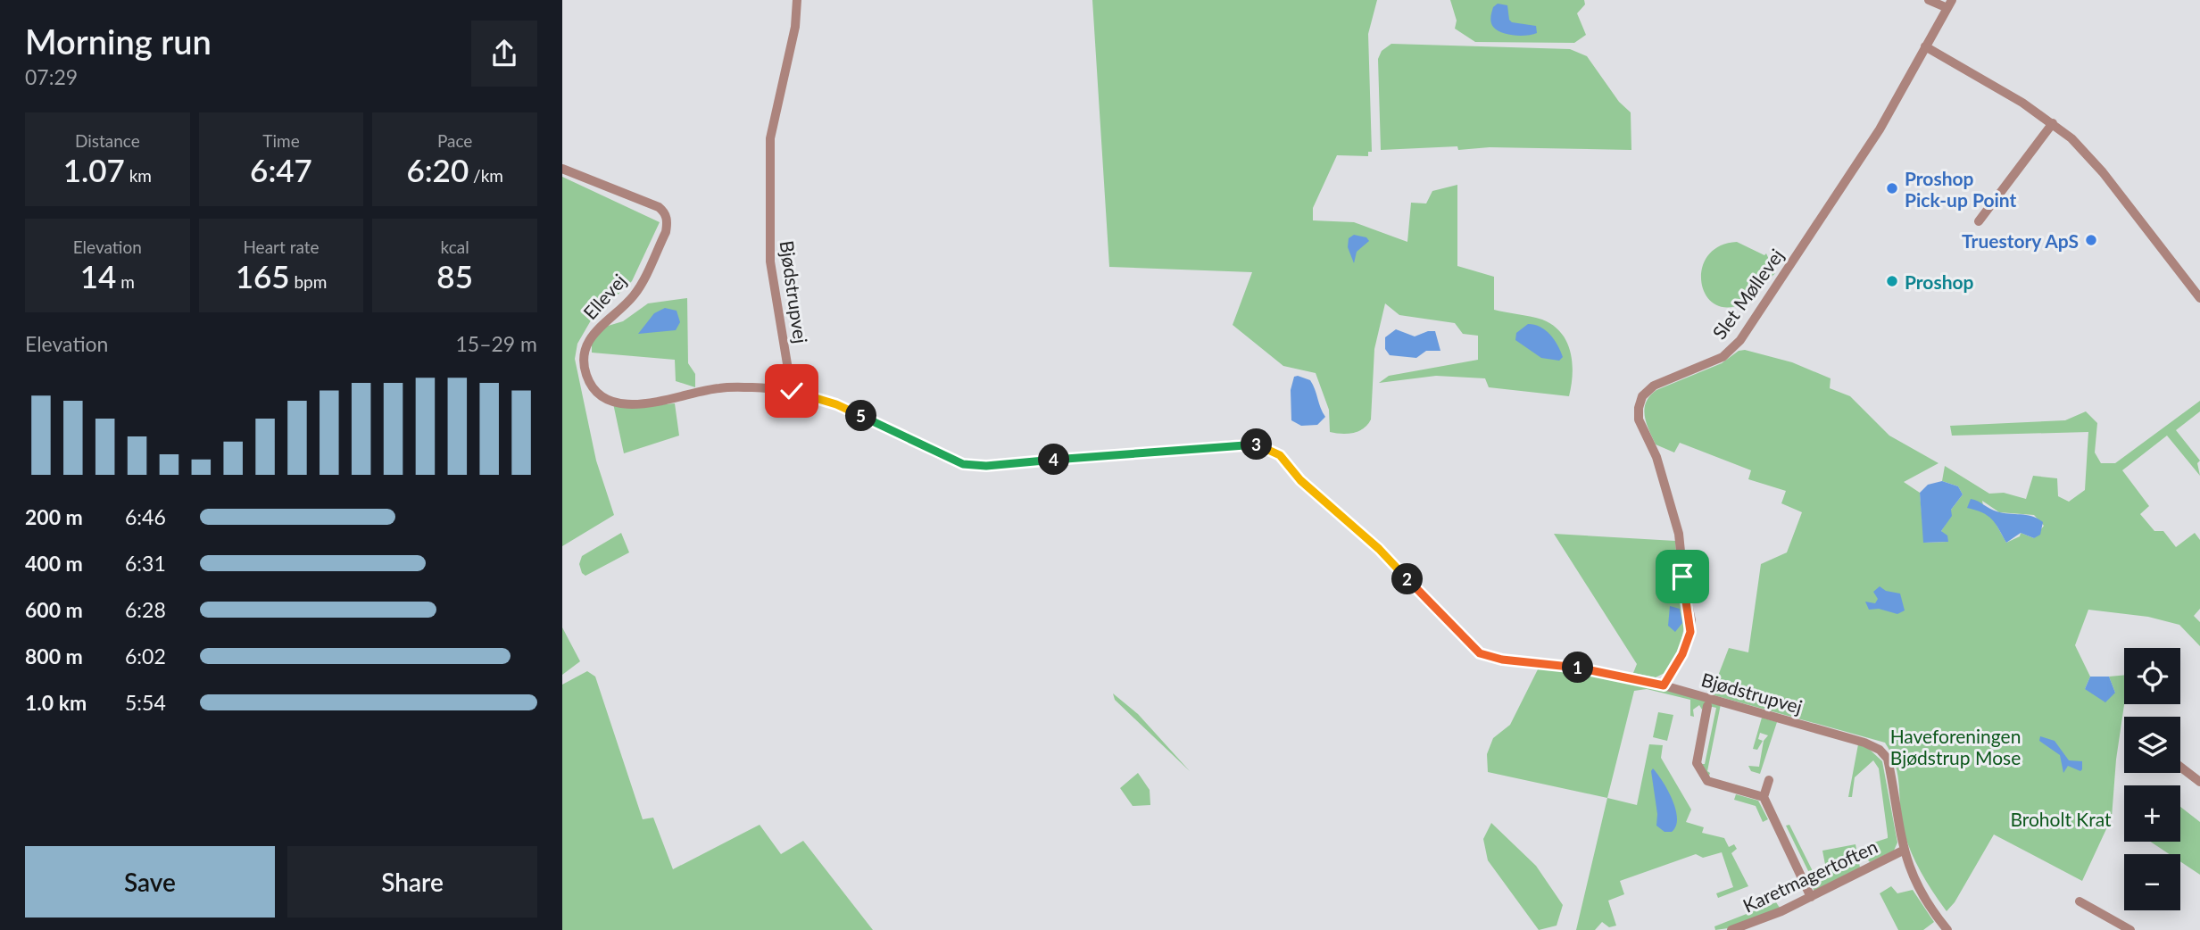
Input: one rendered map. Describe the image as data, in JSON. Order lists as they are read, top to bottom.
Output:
{
  "streets": {
    "street": [
      "Bjødstrupvej",
      "Slet Møllevej",
      "Ellevej",
      "Karetmagertoften"
    ]
  },
  "crossings": [
    ["Bjødstrupvej", "Slet Møllevej"],
    ["Bjødstrupvej", "Ellevej"],
    ["Bjødstrupvej", "Karetmagertoften"]
  ],
  "parks": ["Haveforeningen Bjødstrup Mose", "Broholt Krat"],
  "places": ["Proshop Pick-up Point", "Truestory ApS", "Proshop"],
  "page": {
    "heading": ["Morning run", "07:29"],
    "stats": [
      ["Distance", "1.07 km"],
      ["Time", "6:47"],
      ["Pace", "6:20 /km"],
      ["Elevation", "14 m"],
      ["Heart rate", "165 bpm"],
      ["kcal", "85"]
    ],
    "chart": ["Elevation", "15–29 m"],
    "pins": [
      "5",
      "3",
      "4",
      "2",
      "1"
    ],
    "list": [
      {
        "name": "200 m",
        "note": "6:46"
      },
      {
        "name": "400 m",
        "note": "6:31"
      },
      {
        "name": "600 m",
        "note": "6:28"
      },
      {
        "name": "800 m",
        "note": "6:02"
      },
      {
        "name": "1.0 km",
        "note": "5:54"
      }
    ],
    "map_buttons": ["+", "−"],
    "buttons": ["Save", "Share"]
  }
}
